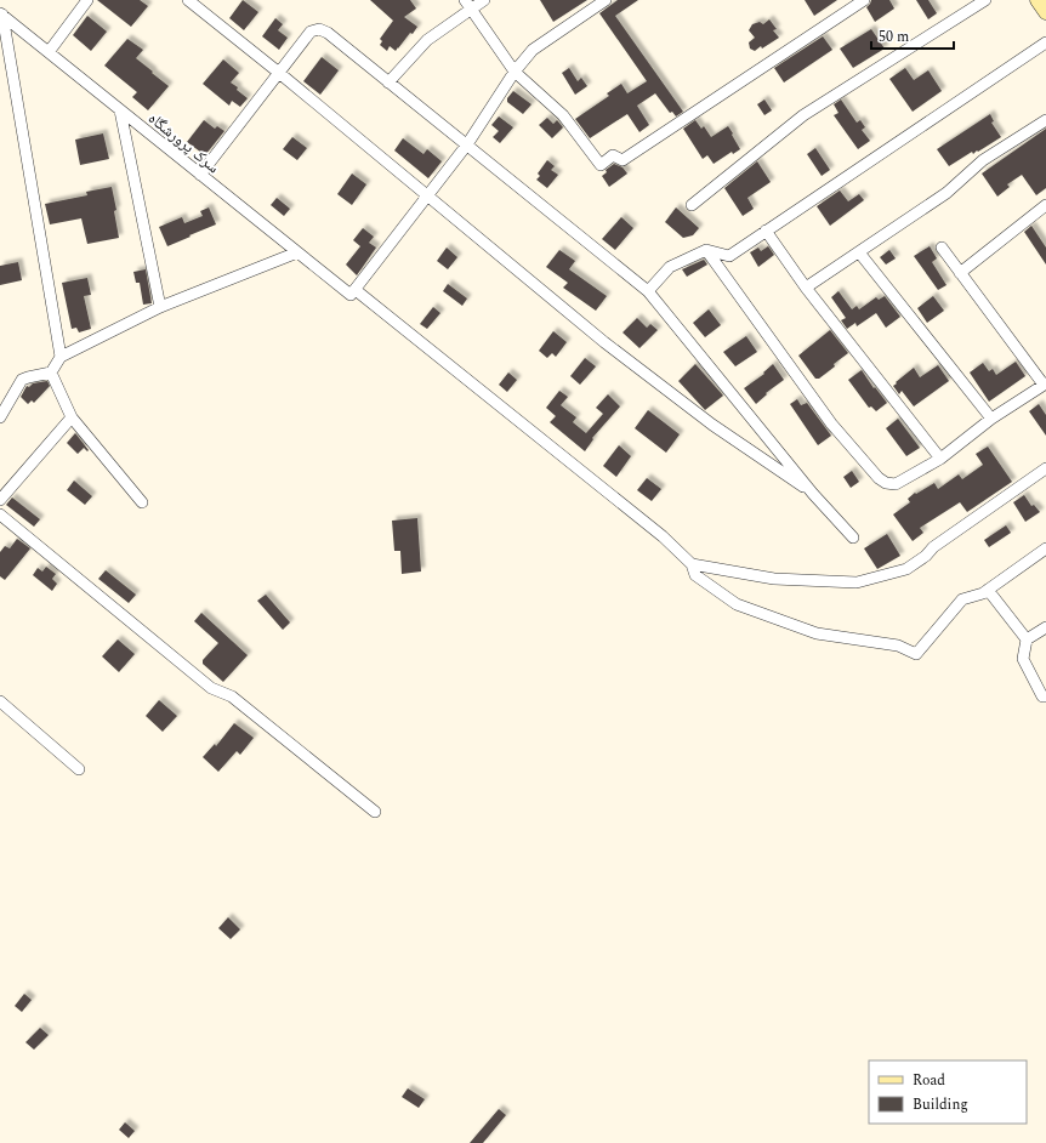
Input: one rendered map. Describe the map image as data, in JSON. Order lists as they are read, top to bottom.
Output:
{
  "streets": {
    "street": ["سرک پرورشگاه"]
  },
  "legend": ["Road", "Building"],
  "scale_bar": "50 m"
}
